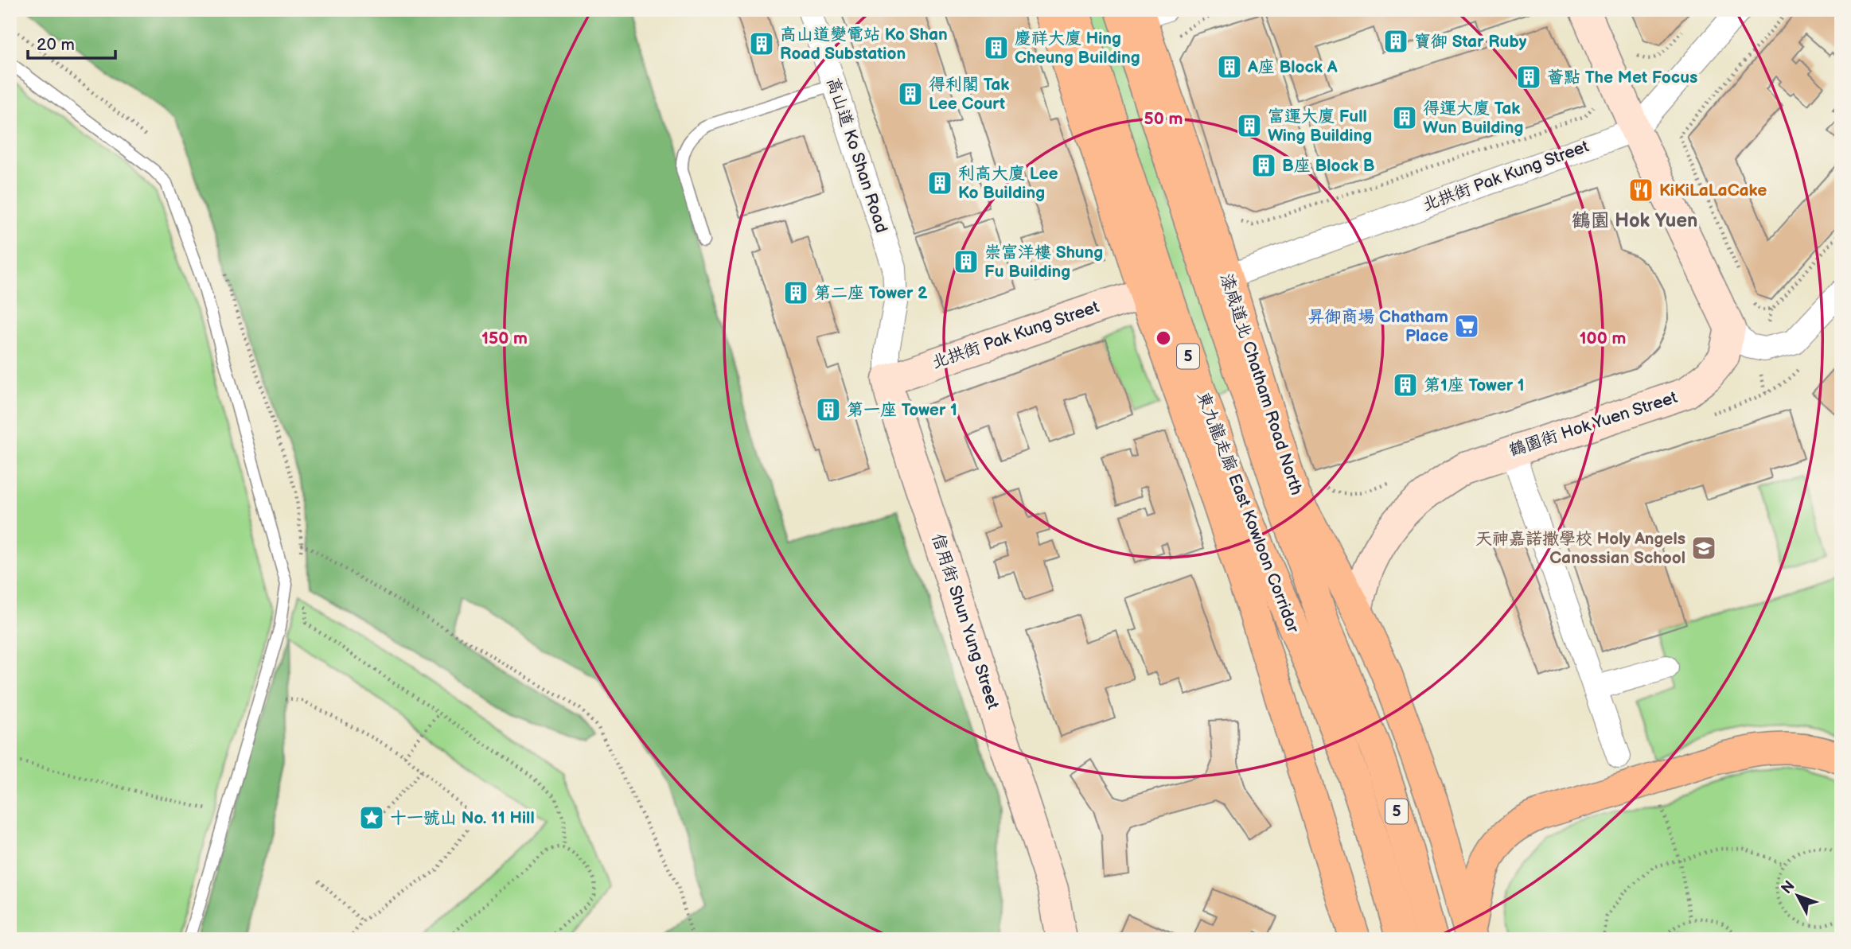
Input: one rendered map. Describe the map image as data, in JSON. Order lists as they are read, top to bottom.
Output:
{
  "streets": {
    "main road": ["5", "漆咸道北 Chatham Road North", "東九龍走廊 East Kowloon Corridor"],
    "street": [
      "高山道 Ko Shan Road",
      "北拱街 Pak Kung Street",
      "鶴園街 Hok Yuen Street",
      "信用街 Shun Yung Street"
    ]
  },
  "crossings": [
    ["高山道 Ko Shan Road", "信用街 Shun Yung Street"],
    ["北拱街 Pak Kung Street", "漆咸道北 Chatham Road North"],
    ["北拱街 Pak Kung Street", "信用街 Shun Yung Street"],
    ["漆咸道北 Chatham Road North", "鶴園街 Hok Yuen Street"],
    ["漆咸道北 Chatham Road North", "東九龍走廊 East Kowloon Corridor"]
  ],
  "districts": ["鶴園 Hok Yuen"],
  "places": {
    "building": [
      "寶御 Star Ruby",
      "高山道變電站 Ko Shan Road Substation",
      "慶祥大廈 Hing Cheung Building",
      "A座 Block A",
      "薈點 The Met Focus",
      "得利閣 Tak Lee Court",
      "得運大廈 Tak Wun Building",
      "富運大廈 Full Wing Building",
      "B座 Block B",
      "利高大廈 Lee Ko Building",
      "崇富洋樓 Shung Fu Building",
      "第二座 Tower 2",
      "第1座 Tower 1",
      "第一座 Tower 1"
    ],
    "restaurant": ["KiKiLaLaCake"],
    "supermarket": ["昇御商場 Chatham Place"],
    "school or university": ["天神嘉諾撒學校 Holy Angels Canossian School"],
    "place": ["十一號山 No. 11 Hill"]
  },
  "scale_bar": "20 m",
  "north": "top left",
  "rings": ["50 m", "100 m", "150 m"]
}
